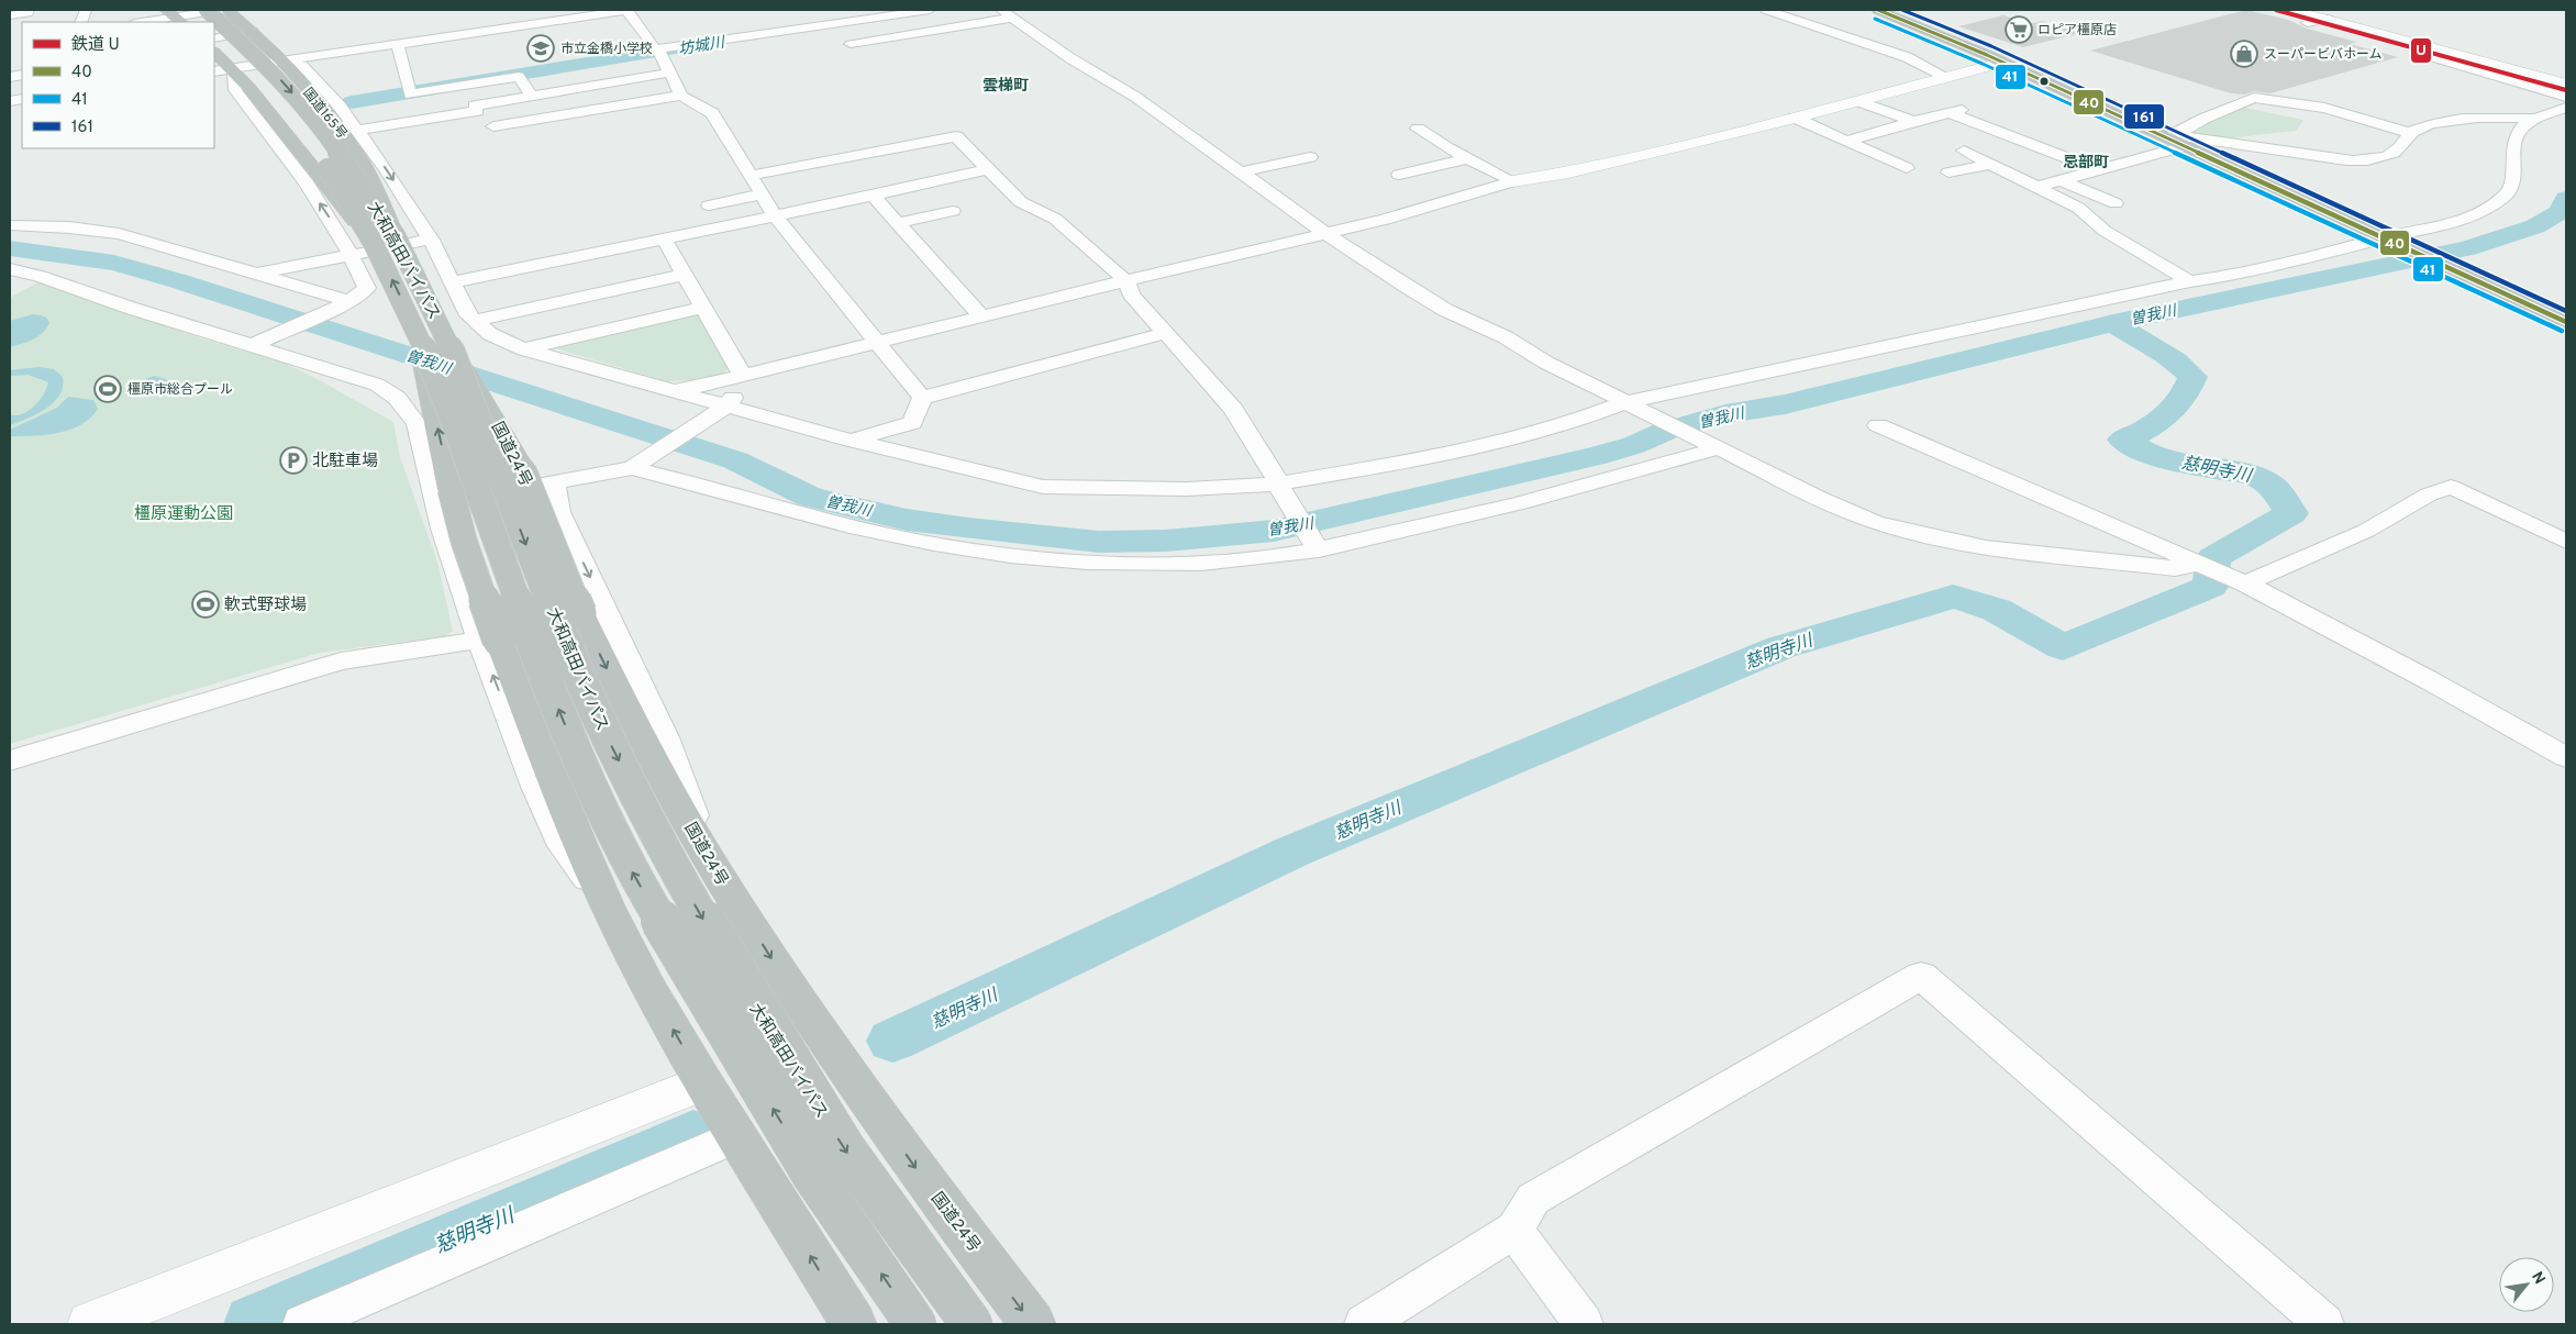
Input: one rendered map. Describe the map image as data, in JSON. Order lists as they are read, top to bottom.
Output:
{
  "streets": {
    "highway": ["国道165号", "大和高田バイパス", "国道24号"]
  },
  "crossings": [
    ["国道165号", "大和高田バイパス"],
    ["大和高田バイパス", "国道24号"]
  ],
  "districts": ["雲梯町", "忌部町"],
  "water": ["坊城川", "曽我川", "慈明寺川"],
  "parks": ["橿原運動公園"],
  "places": {
    "supermarket": ["ロピア橿原店"],
    "school or university": ["市立金橋小学校"],
    "shop": ["スーパービバホーム"],
    "sports": ["橿原市総合プール", "軟式野球場"],
    "parking": ["北駐車場"]
  },
  "lines": [
    "rail line U",
    "transit line 40",
    "transit line 161",
    "transit line 41"
  ],
  "legend": [
    "鉄道 U",
    "40",
    "41",
    "161"
  ],
  "north": "top right"
}
